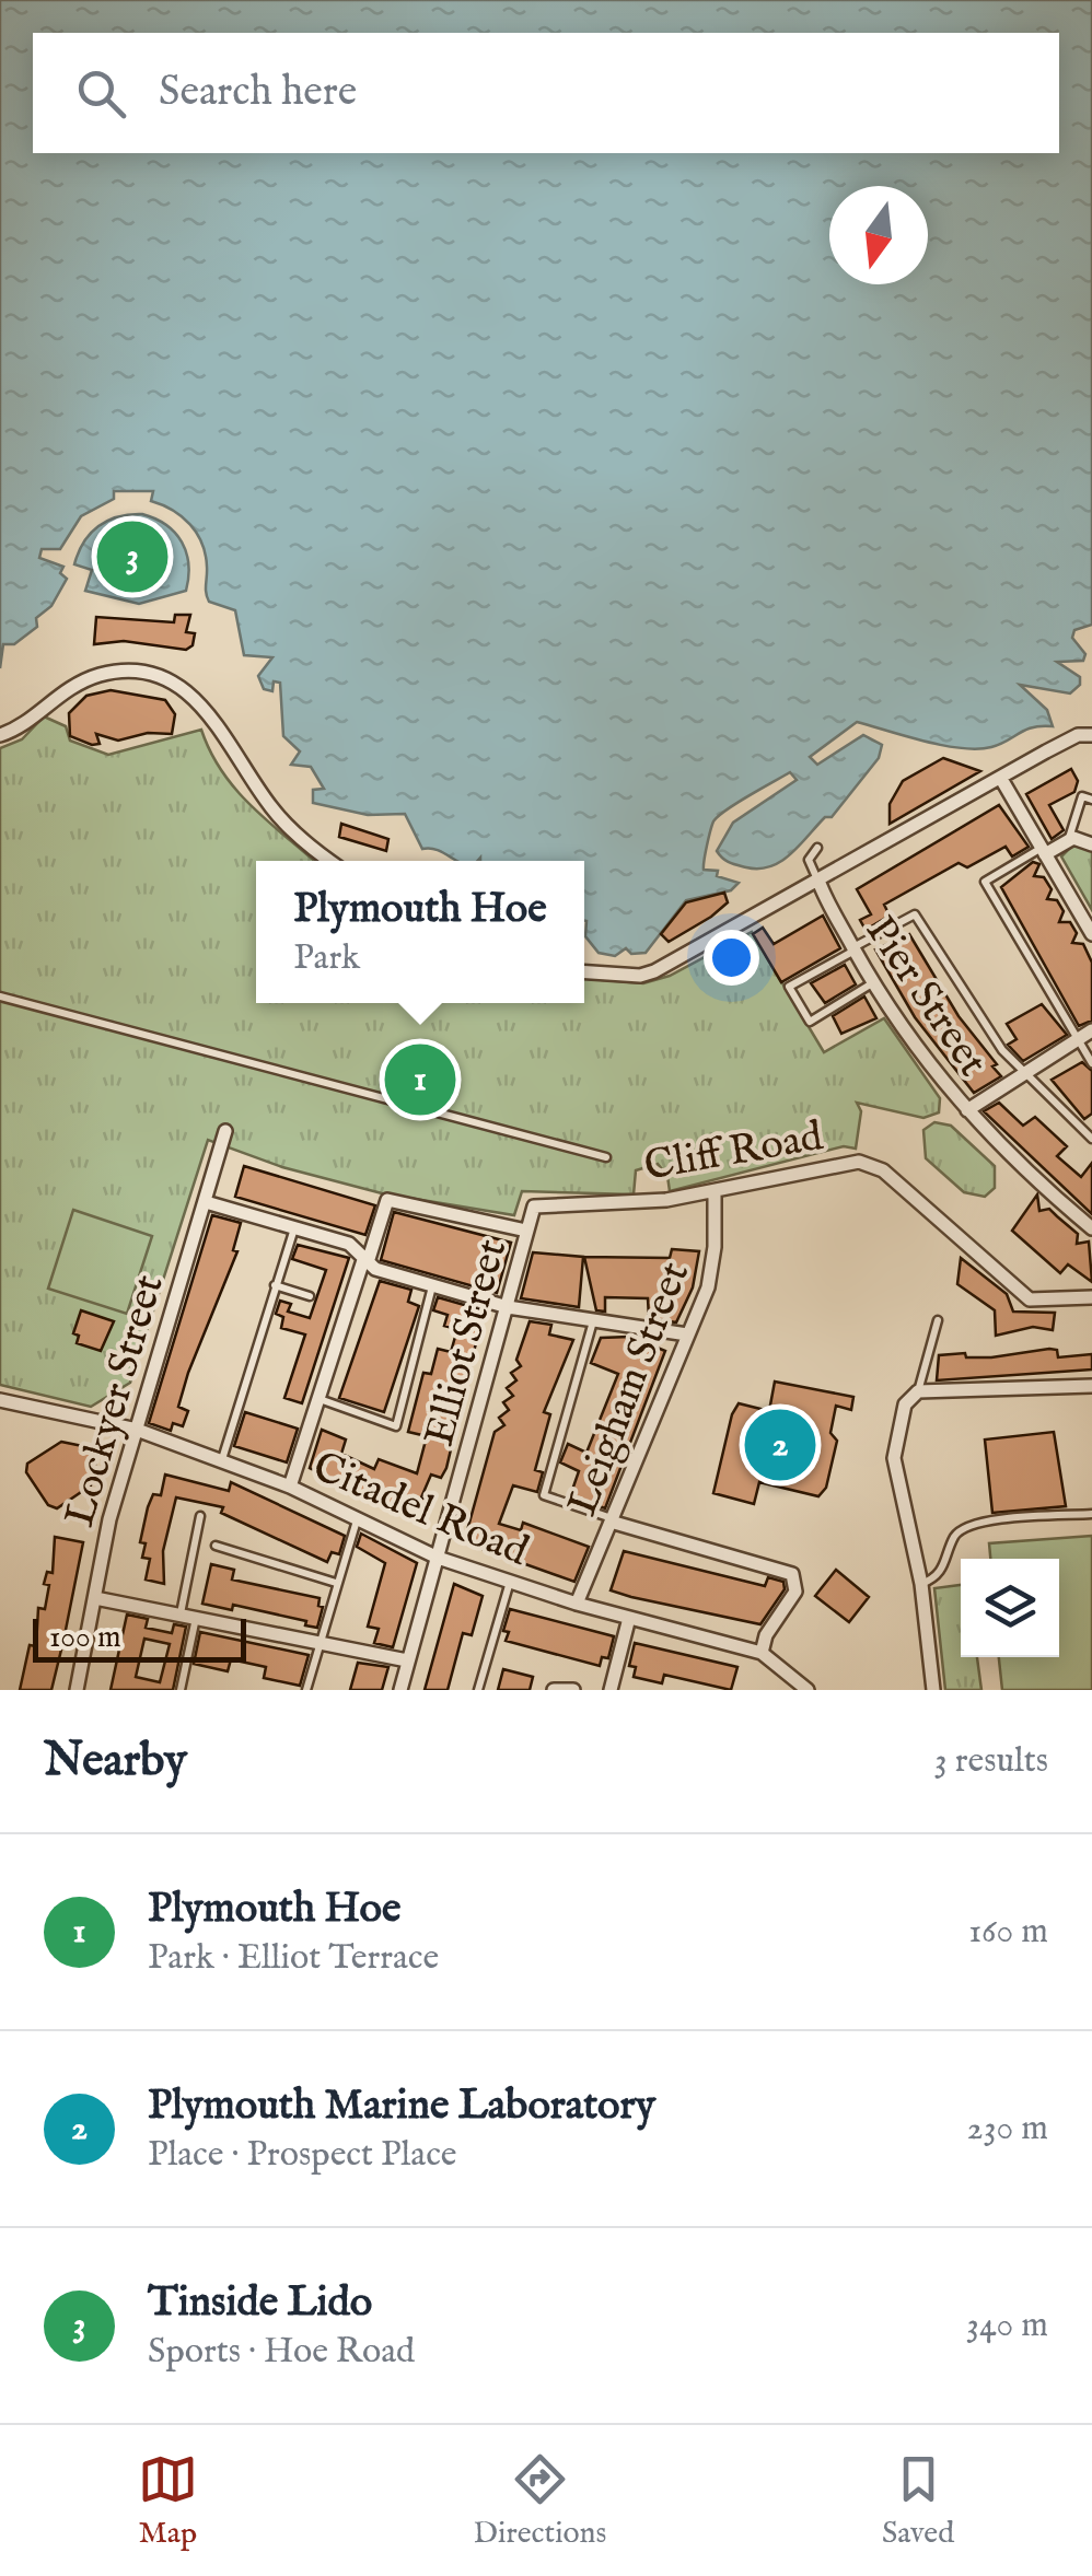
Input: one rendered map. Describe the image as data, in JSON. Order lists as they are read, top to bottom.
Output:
{
  "streets": {
    "street": [
      "Pier Street",
      "Cliff Road",
      "Elliot Street",
      "Leigham Street",
      "Lockyer Street",
      "Citadel Road"
    ]
  },
  "crossings": [
    ["Cliff Road", "Elliot Street"],
    ["Cliff Road", "Leigham Street"],
    ["Elliot Street", "Citadel Road"],
    ["Leigham Street", "Citadel Road"],
    ["Lockyer Street", "Citadel Road"]
  ],
  "scale_bar": "100 m",
  "north": "bottom",
  "page": {
    "search": "Search here",
    "pins": ["3", "1", "2"],
    "popup": ["Plymouth Hoe", "Park"],
    "scale": "100 m",
    "heading": ["Nearby", "3 results"],
    "list": [
      {
        "mark": "1",
        "name": "Plymouth Hoe",
        "note": "Park · Elliot Terrace",
        "value": "160 m"
      },
      {
        "mark": "2",
        "name": "Plymouth Marine Laboratory",
        "note": "Place · Prospect Place",
        "value": "230 m"
      },
      {
        "mark": "3",
        "name": "Tinside Lido",
        "note": "Sports · Hoe Road",
        "value": "340 m"
      }
    ],
    "nav": ["Map", "Directions", "Saved"]
  }
}
